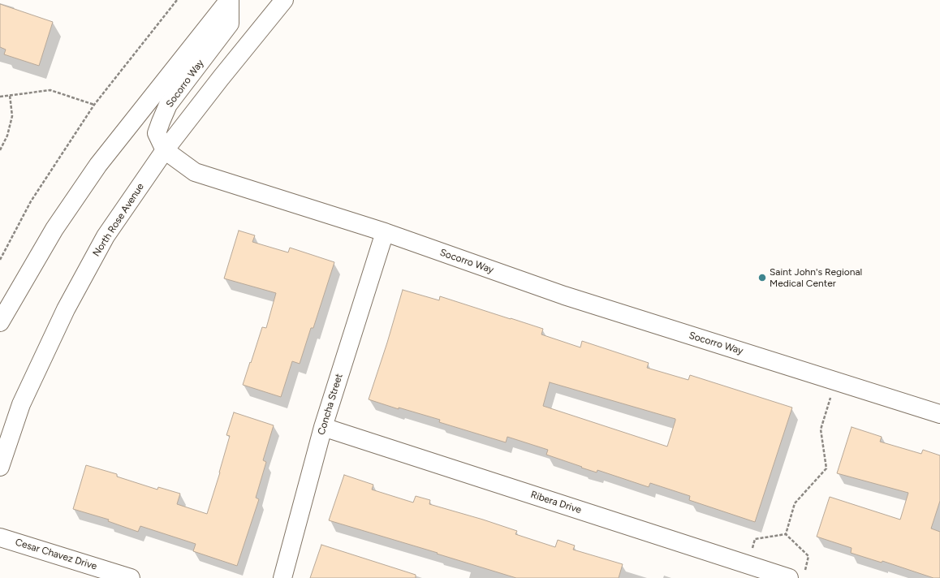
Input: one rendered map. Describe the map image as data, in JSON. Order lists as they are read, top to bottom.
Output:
{
  "streets": {
    "street": [
      "Socorro Way",
      "North Rose Avenue",
      "Concha Street",
      "Ribera Drive",
      "Cesar Chavez Drive"
    ]
  },
  "crossings": [
    ["Socorro Way", "North Rose Avenue"],
    ["Socorro Way", "Concha Street"],
    ["Concha Street", "Ribera Drive"]
  ],
  "places": ["Saint John's Regional Medical Center"]
}
